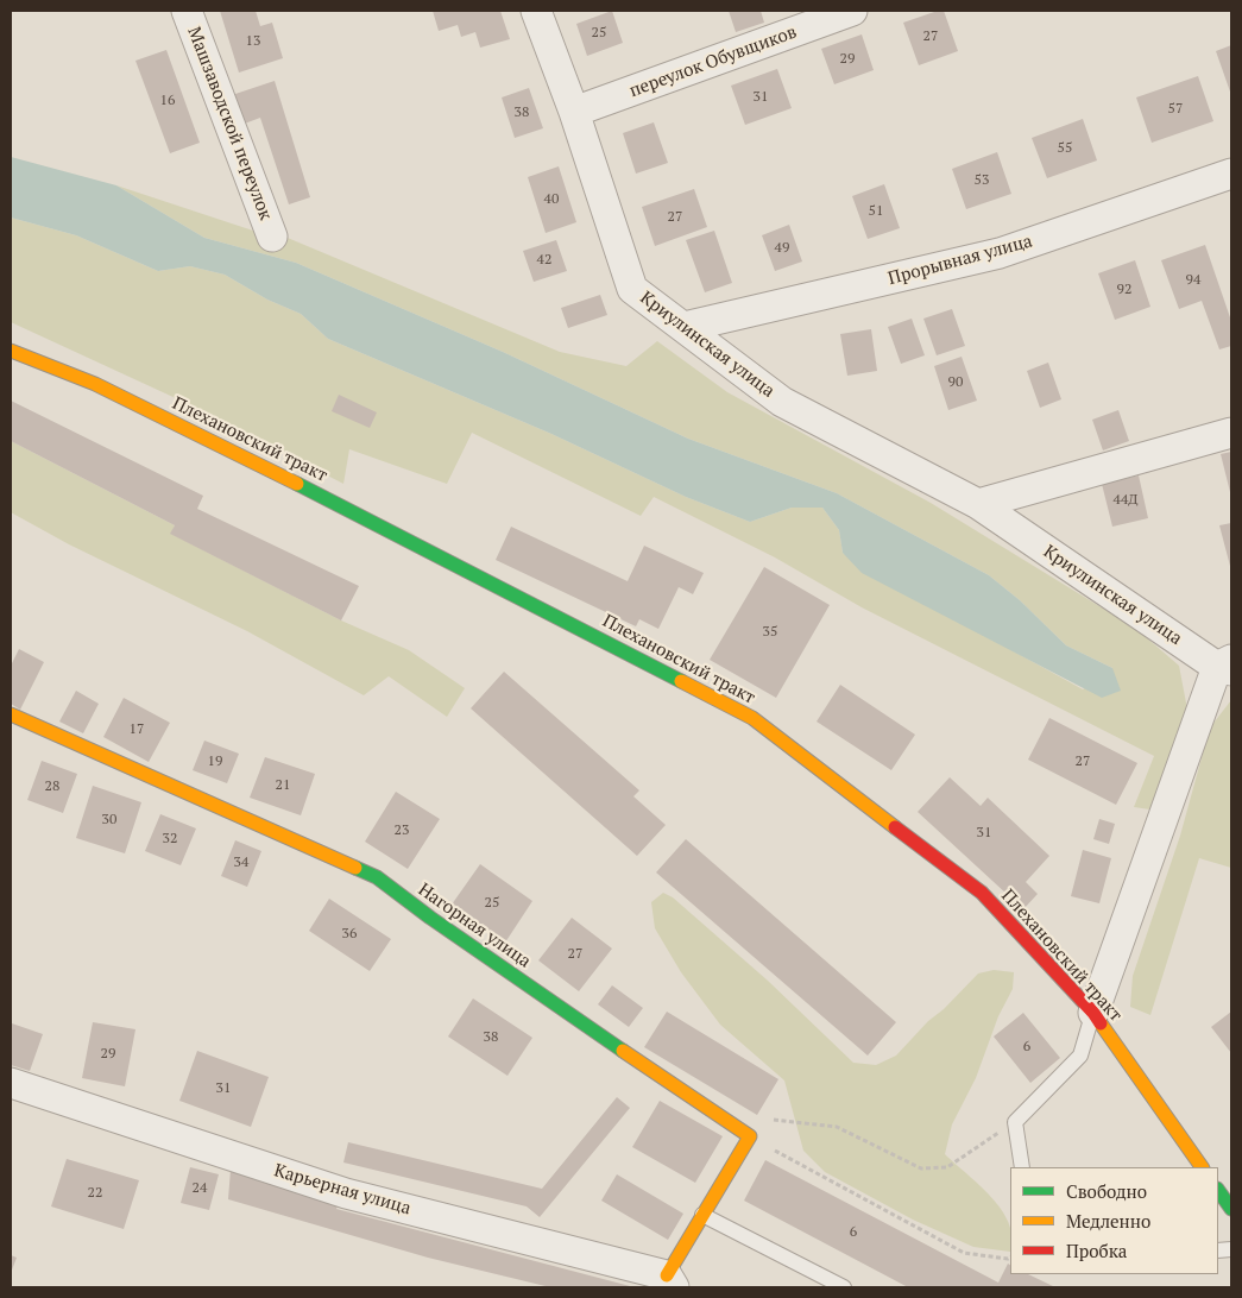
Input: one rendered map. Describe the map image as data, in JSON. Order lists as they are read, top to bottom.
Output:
{
  "streets": {
    "street": [
      "переулок Обувщиков",
      "Машзаводской переулок",
      "Прорывная улица",
      "Криулинская улица",
      "Плехановский тракт",
      "Нагорная улица",
      "Карьерная улица"
    ]
  },
  "crossings": [
    ["переулок Обувщиков", "Криулинская улица"],
    ["Прорывная улица", "Криулинская улица"]
  ],
  "house_numbers": [
    "25",
    "27",
    "13",
    "29",
    "31",
    "16",
    "57",
    "38",
    "55",
    "53",
    "40",
    "51",
    "27",
    "49",
    "42",
    "94",
    "92",
    "90",
    "44Д",
    "35",
    "17",
    "19",
    "27",
    "21",
    "28",
    "30",
    "23",
    "31",
    "32",
    "34",
    "25",
    "36",
    "27",
    "38",
    "6",
    "29",
    "31",
    "24",
    "22",
    "6"
  ],
  "legend": ["Свободно", "Медленно", "Пробка"]
}
